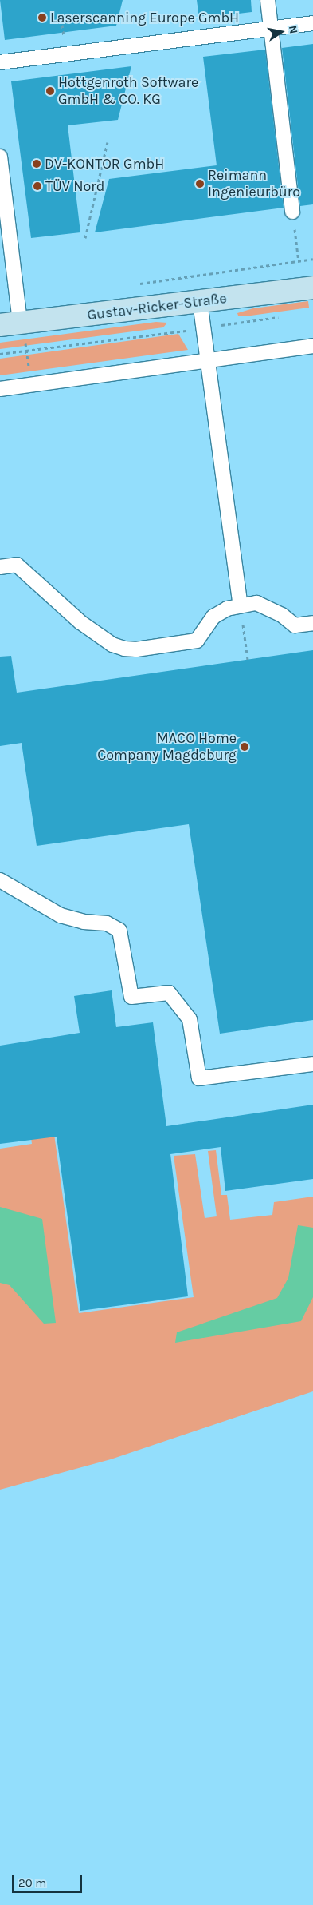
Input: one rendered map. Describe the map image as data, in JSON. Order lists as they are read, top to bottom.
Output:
{
  "streets": {
    "street": ["Gustav-Ricker-Straße"]
  },
  "places": [
    "Laserscanning Europe GmbH",
    "Hottgenroth Software GmbH & CO. KG",
    "DV-KONTOR GmbH",
    "Reimann Ingenieurbüro",
    "TÜV Nord",
    "MACO Home Company Magdeburg"
  ],
  "scale_bar": "20 m",
  "north": "right"
}
